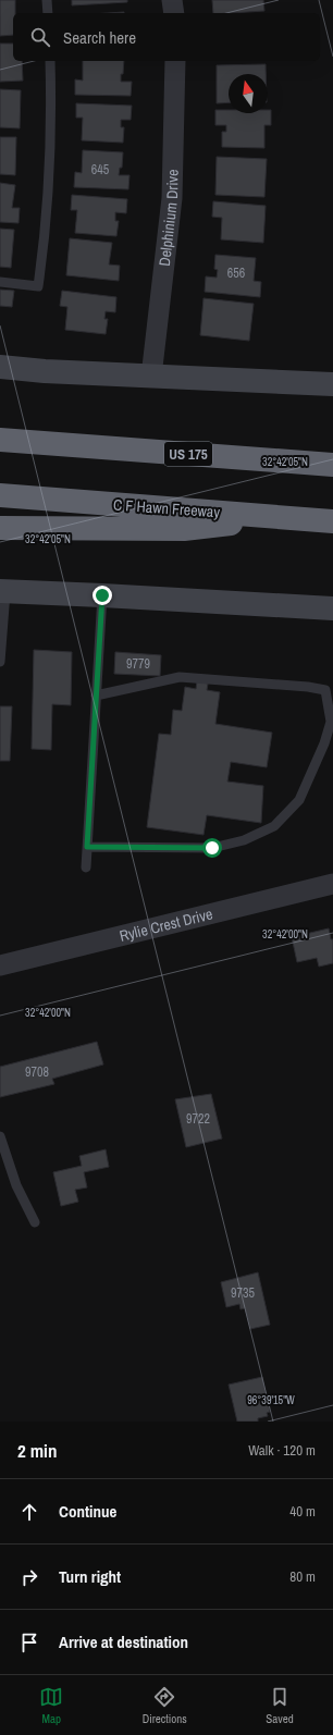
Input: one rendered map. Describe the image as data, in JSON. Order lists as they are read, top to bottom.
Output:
{
  "streets": {
    "highway": ["US 175", "C F Hawn Freeway"],
    "street": ["Delphinium Drive", "Rylie Crest Drive"]
  },
  "house_numbers": [
    "645",
    "656",
    "9779",
    "9708",
    "9722",
    "9735"
  ],
  "north": "top",
  "page": {
    "search": "Search here",
    "heading": ["2 min", "Walk · 120 m"],
    "list": [
      ["Continue", "40 m"],
      ["Turn right", "80 m"],
      "Arrive at destination"
    ],
    "nav": ["Map", "Directions", "Saved"]
  },
  "coordinates": ["32°42'05\"N", "32°42'00\"N", "96°39'15\"W"]
}
